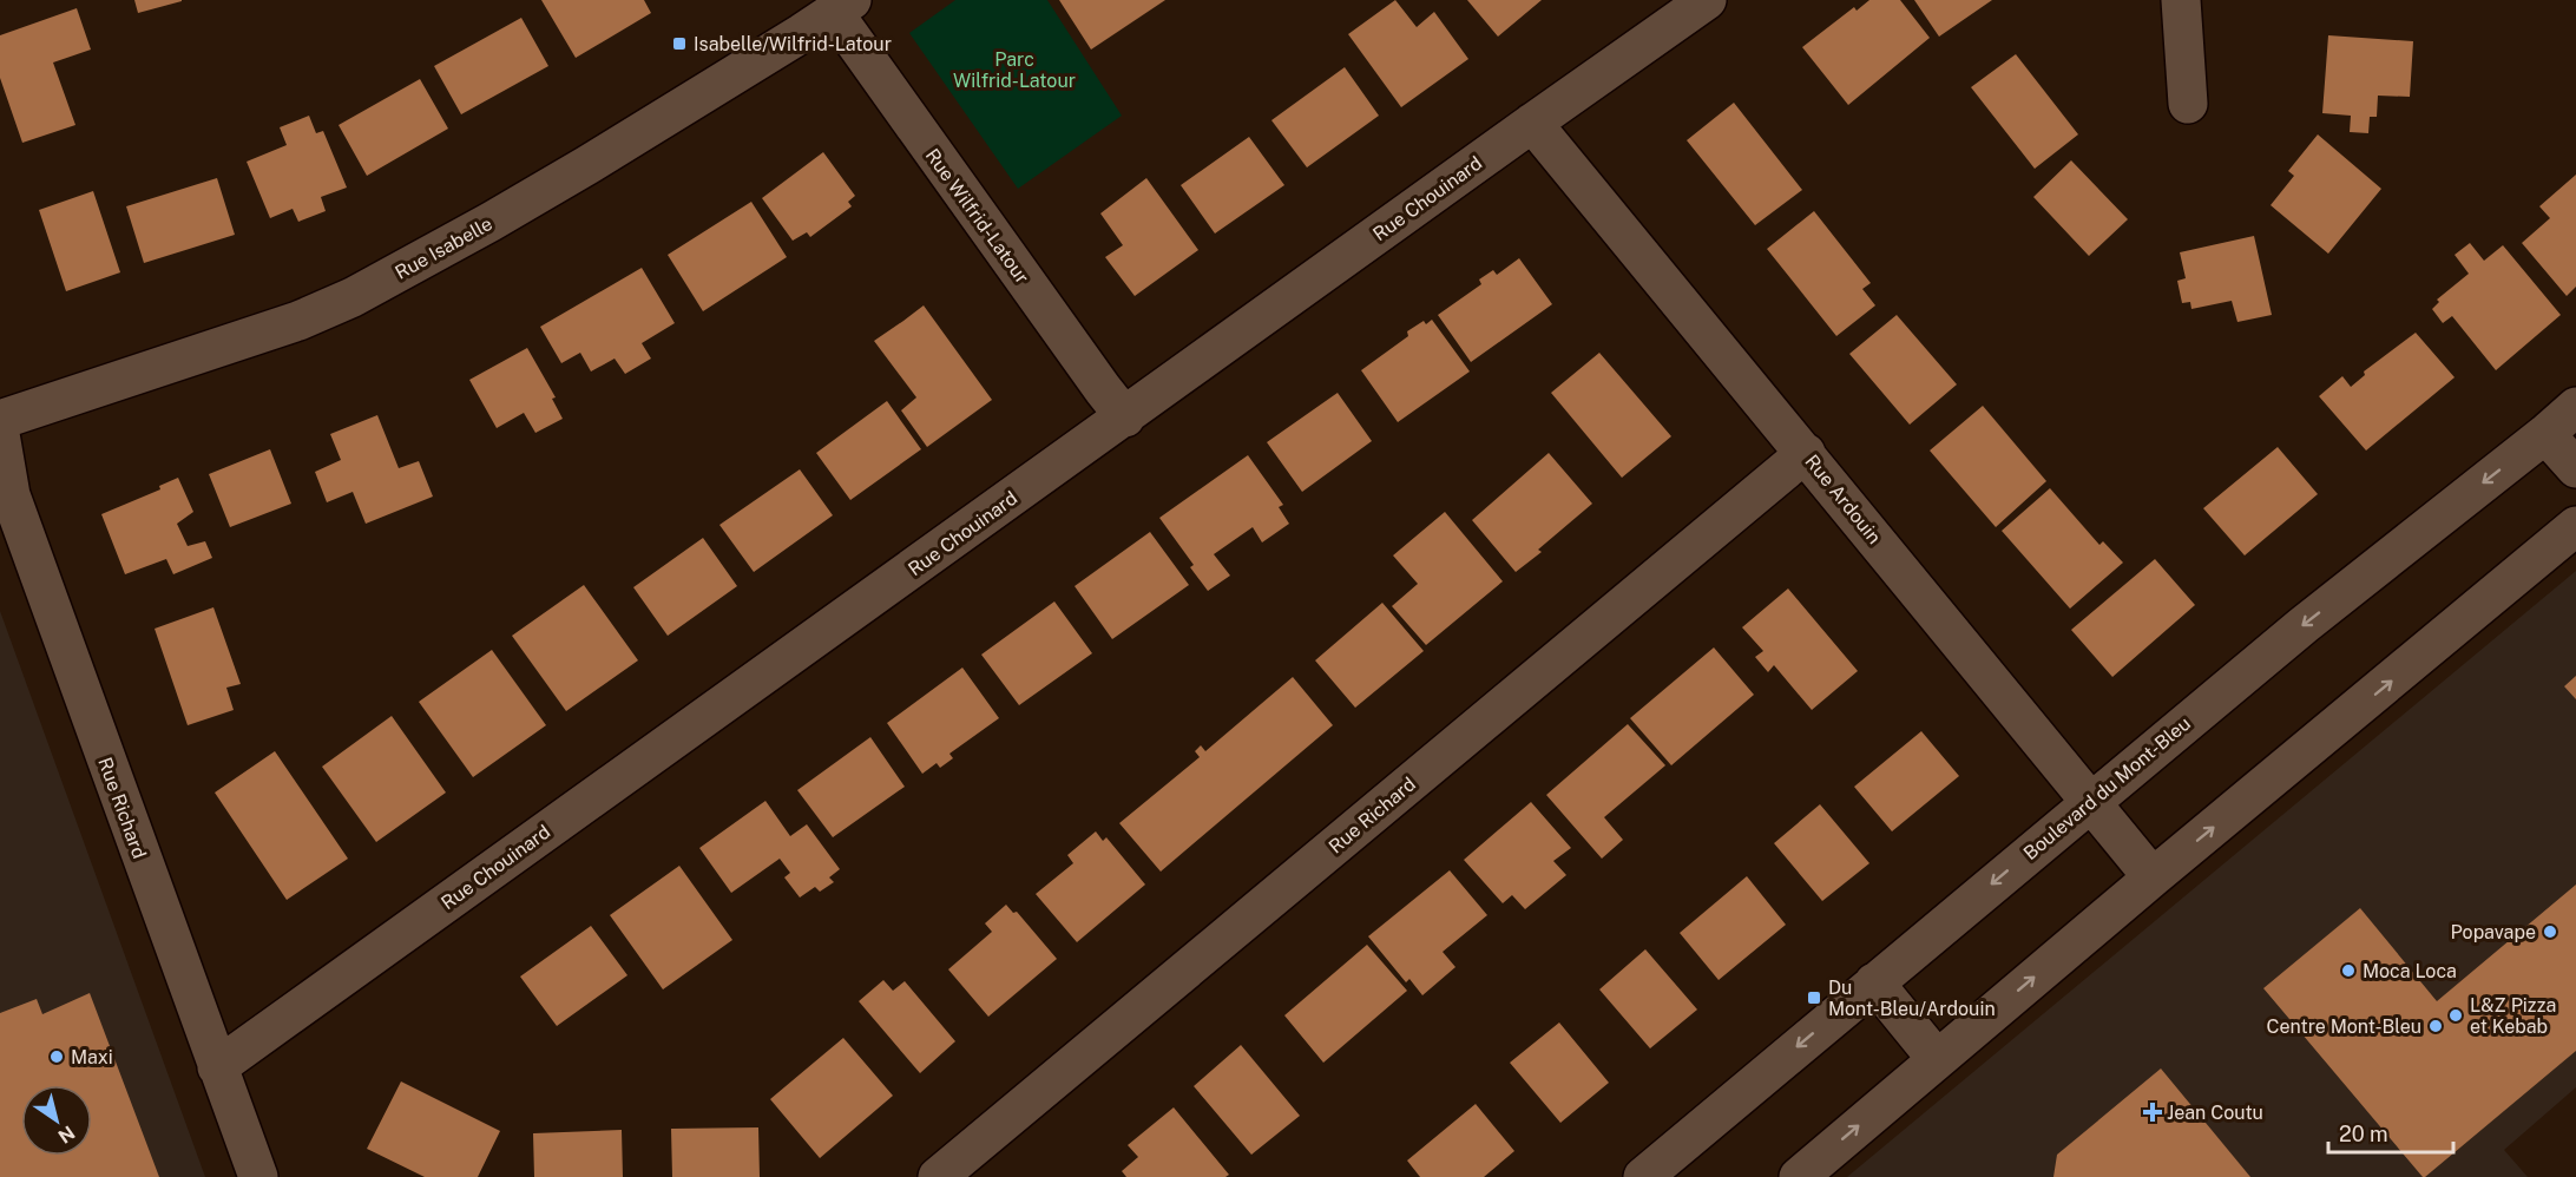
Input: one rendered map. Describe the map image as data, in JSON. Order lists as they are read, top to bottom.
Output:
{
  "streets": {
    "street": [
      "Rue Chouinard",
      "Rue Wilfrid-Latour",
      "Rue Isabelle",
      "Rue Ardouin",
      "Boulevard du Mont-Bleu",
      "Rue Richard"
    ]
  },
  "crossings": [
    ["Rue Chouinard", "Rue Wilfrid-Latour"],
    ["Rue Chouinard", "Rue Ardouin"],
    ["Rue Chouinard", "Rue Richard"],
    ["Rue Wilfrid-Latour", "Rue Isabelle"],
    ["Rue Ardouin", "Boulevard du Mont-Bleu"],
    ["Rue Ardouin", "Rue Richard"]
  ],
  "parks": ["Parc Wilfrid-Latour"],
  "places": {
    "transit": ["Isabelle/Wilfrid-Latour", "Du Mont-Bleu/Ardouin"],
    "other": [
      "Popavape",
      "Moca Loca",
      "L&Z Pizza et Kebab",
      "Centre Mont-Bleu",
      "Maxi"
    ],
    "health": ["Jean Coutu"]
  },
  "scale_bar": "20 m",
  "north": "bottom right"
}
